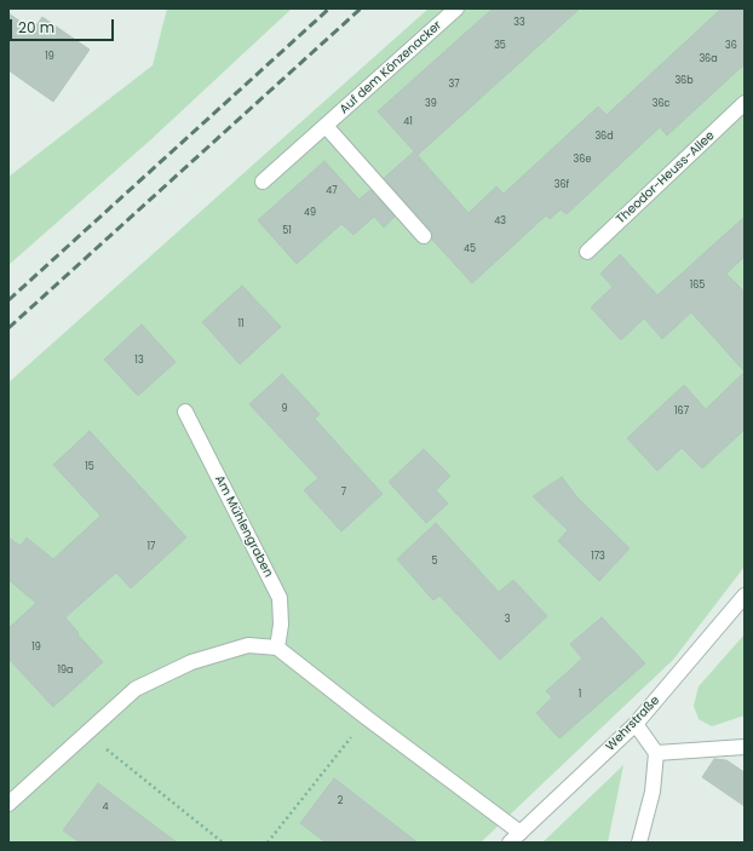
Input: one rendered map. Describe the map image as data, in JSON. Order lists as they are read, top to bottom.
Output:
{
  "streets": {
    "street": [
      "Auf dem Könzenacker",
      "Theodor-Heuss-Allee",
      "Am Mühlengraben",
      "Wehrstraße"
    ]
  },
  "house_numbers": [
    "33",
    "35",
    "36",
    "19",
    "36a",
    "36b",
    "37",
    "39",
    "36c",
    "41",
    "36d",
    "36e",
    "36f",
    "47",
    "49",
    "43",
    "51",
    "45",
    "165",
    "11",
    "13",
    "9",
    "167",
    "15",
    "7",
    "17",
    "173",
    "5",
    "3",
    "19",
    "19a",
    "1",
    "2",
    "4"
  ],
  "scale_bar": "20 m"
}
